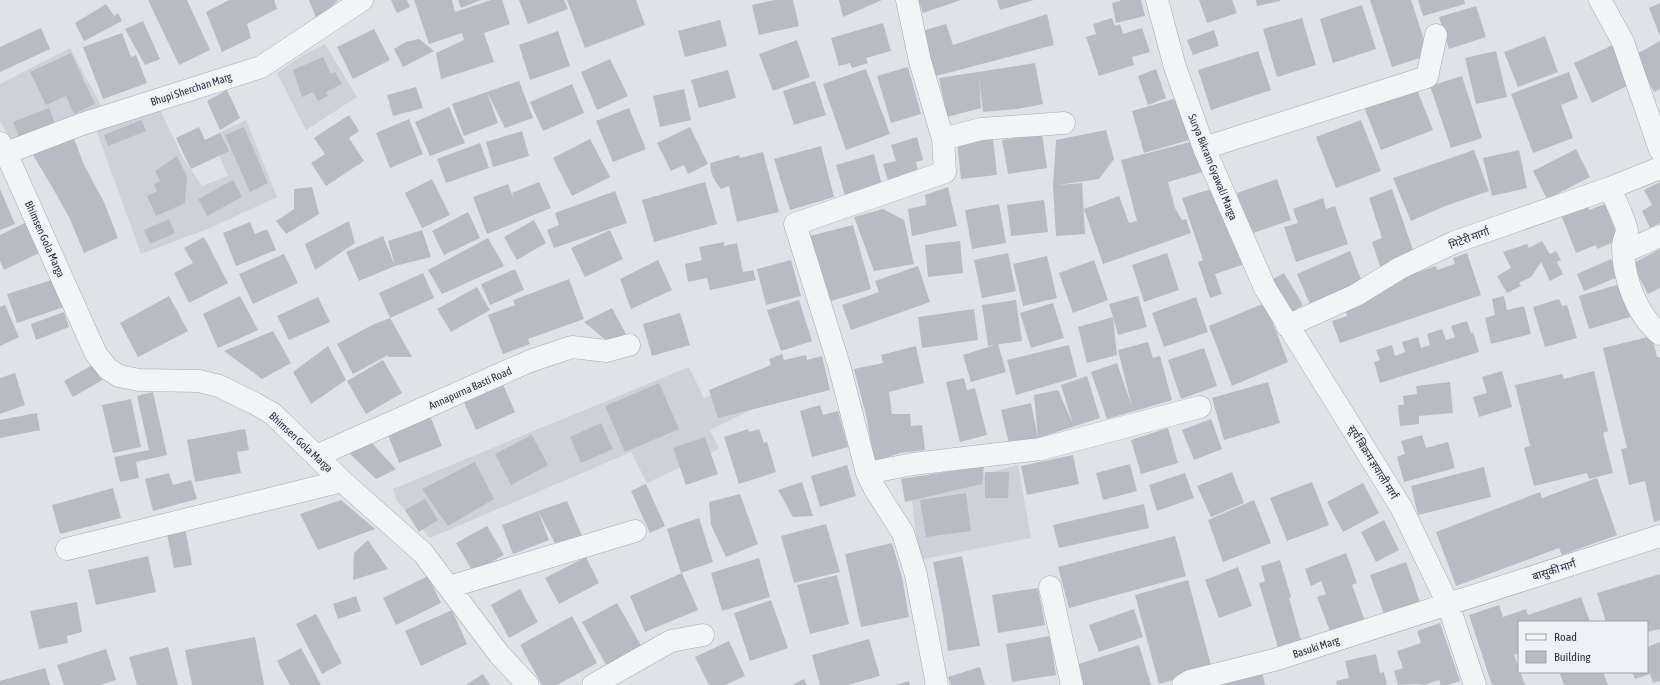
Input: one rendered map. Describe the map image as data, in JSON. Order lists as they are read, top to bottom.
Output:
{
  "streets": {
    "street": [
      "Bhupi Sherchan Marg",
      "Surya Bikram Gyawali Marga",
      "मिटेरी मार्गा",
      "Bhimsen Gola Marga",
      "Annapurna Basti Road",
      "सूर्य बिक्रम ज्ञवाली मार्ग",
      "बासुकी मार्ग",
      "Basuki Marg"
    ]
  },
  "crossings": [
    ["Bhupi Sherchan Marg", "Bhimsen Gola Marga"],
    ["Surya Bikram Gyawali Marga", "मिटेरी मार्गा"],
    ["Surya Bikram Gyawali Marga", "सूर्य बिक्रम ज्ञवाली मार्ग"],
    ["मिटेरी मार्गा", "सूर्य बिक्रम ज्ञवाली मार्ग"],
    ["Bhimsen Gola Marga", "Annapurna Basti Road"],
    ["सूर्य बिक्रम ज्ञवाली मार्ग", "बासुकी मार्ग"],
    ["सूर्य बिक्रम ज्ञवाली मार्ग", "Basuki Marg"],
    ["बासुकी मार्ग", "Basuki Marg"]
  ],
  "legend": ["Road", "Building"]
}
